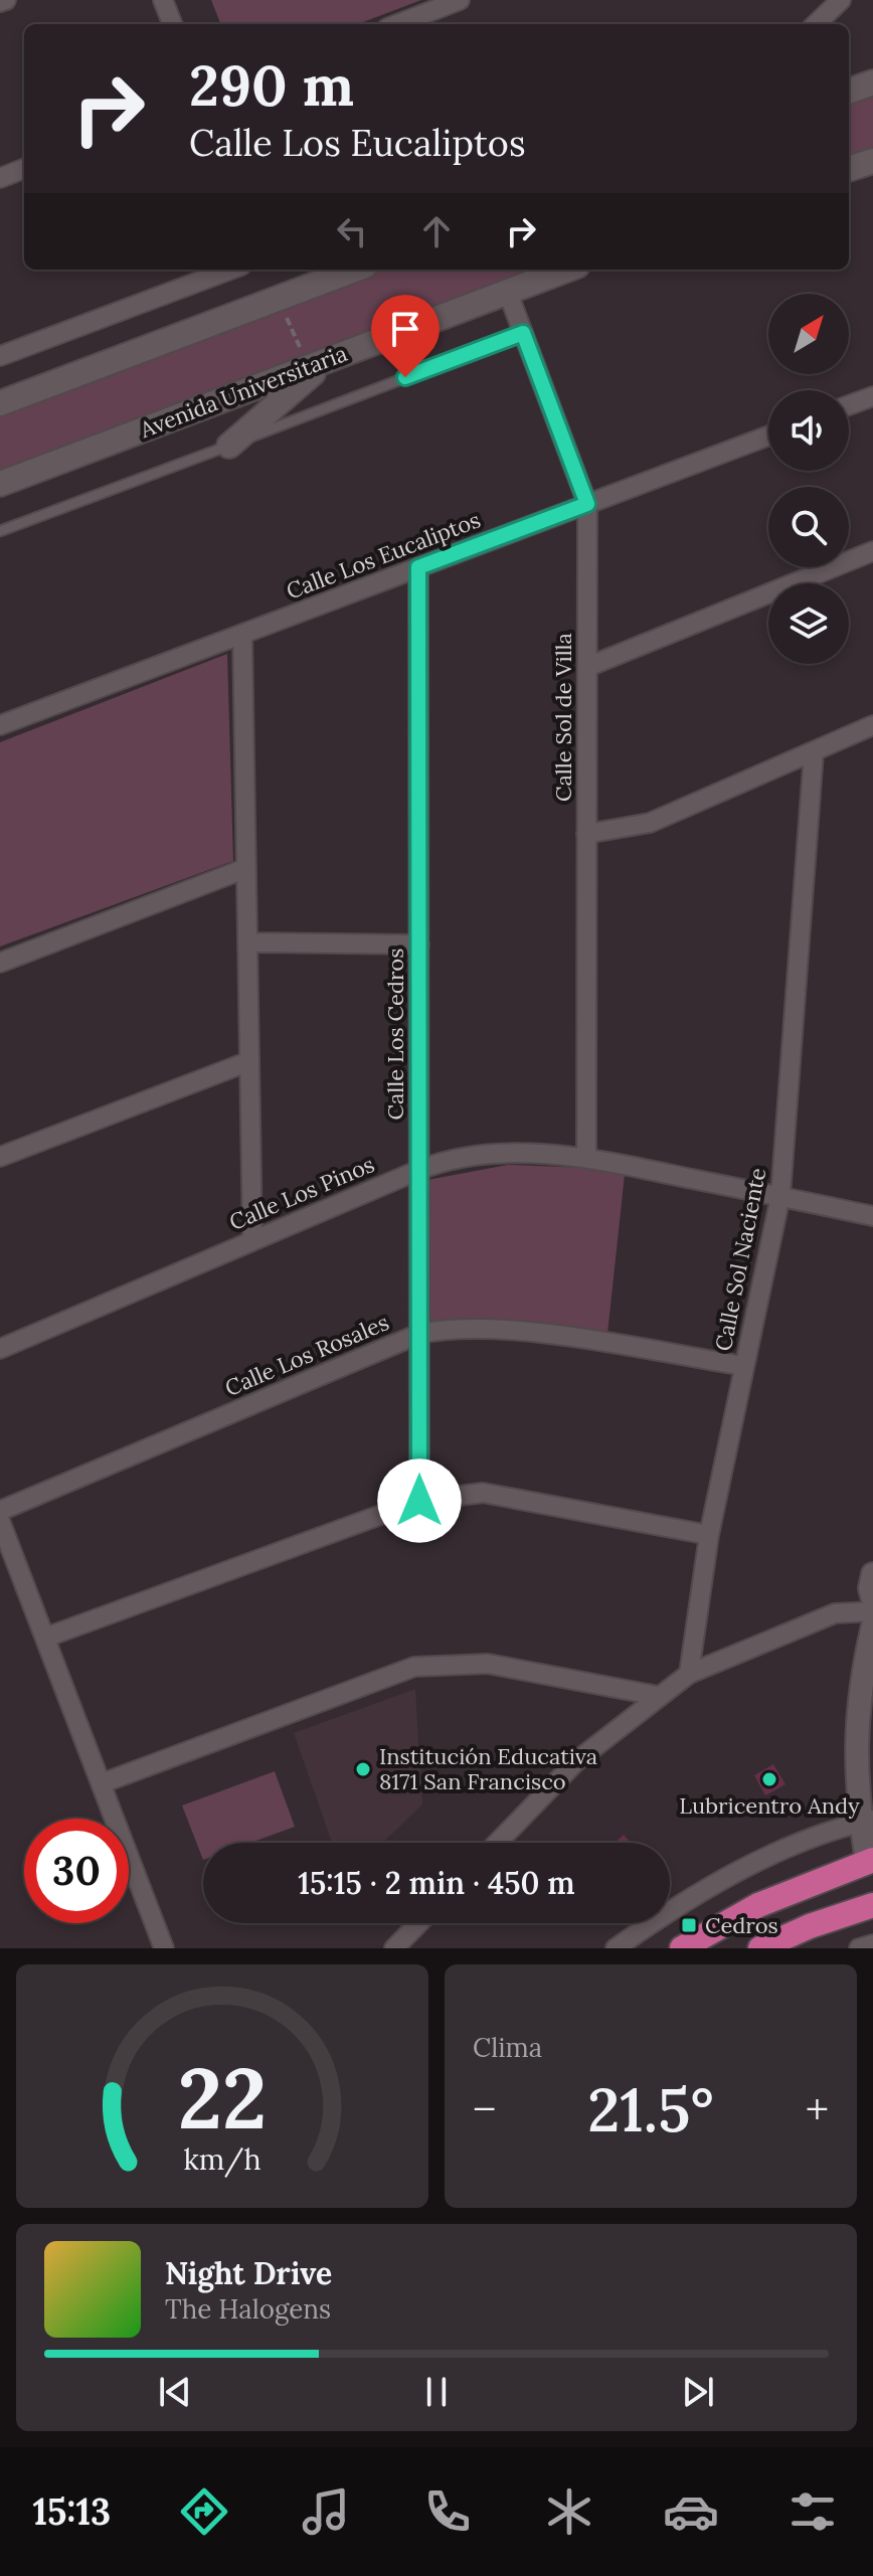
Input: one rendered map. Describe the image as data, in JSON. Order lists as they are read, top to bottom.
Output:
{
  "streets": {
    "main road": ["Avenida Universitaria"],
    "street": [
      "Calle Los Eucaliptos",
      "Calle Sol de Villa",
      "Calle Los Cedros",
      "Calle Los Pinos",
      "Calle Sol Naciente",
      "Calle Los Rosales"
    ]
  },
  "crossings": [
    ["Avenida Universitaria", "Calle Sol de Villa"],
    ["Calle Los Eucaliptos", "Calle Sol de Villa"],
    ["Calle Los Eucaliptos", "Calle Los Cedros"],
    ["Calle Sol de Villa", "Calle Los Pinos"],
    ["Calle Los Cedros", "Calle Los Pinos"],
    ["Calle Los Cedros", "Calle Los Rosales"],
    ["Calle Los Pinos", "Calle Sol Naciente"],
    ["Calle Sol Naciente", "Calle Los Rosales"]
  ],
  "places": {
    "other": ["Institución Educativa 8171 San Francisco", "Lubricentro Andy"],
    "transit": ["Cedros"]
  },
  "north": "top right",
  "page": {
    "turn": ["290 m", "Calle Los Eucaliptos"],
    "limit": "30",
    "trip": "15:15 · 2 min · 450 m",
    "tile": "Clima",
    "heat": ["−", "21.5°", "+"],
    "song": ["Night Drive", "The Halogens"],
    "tabs": "15:13",
    "gauge": ["22", "km/h"]
  }
}
